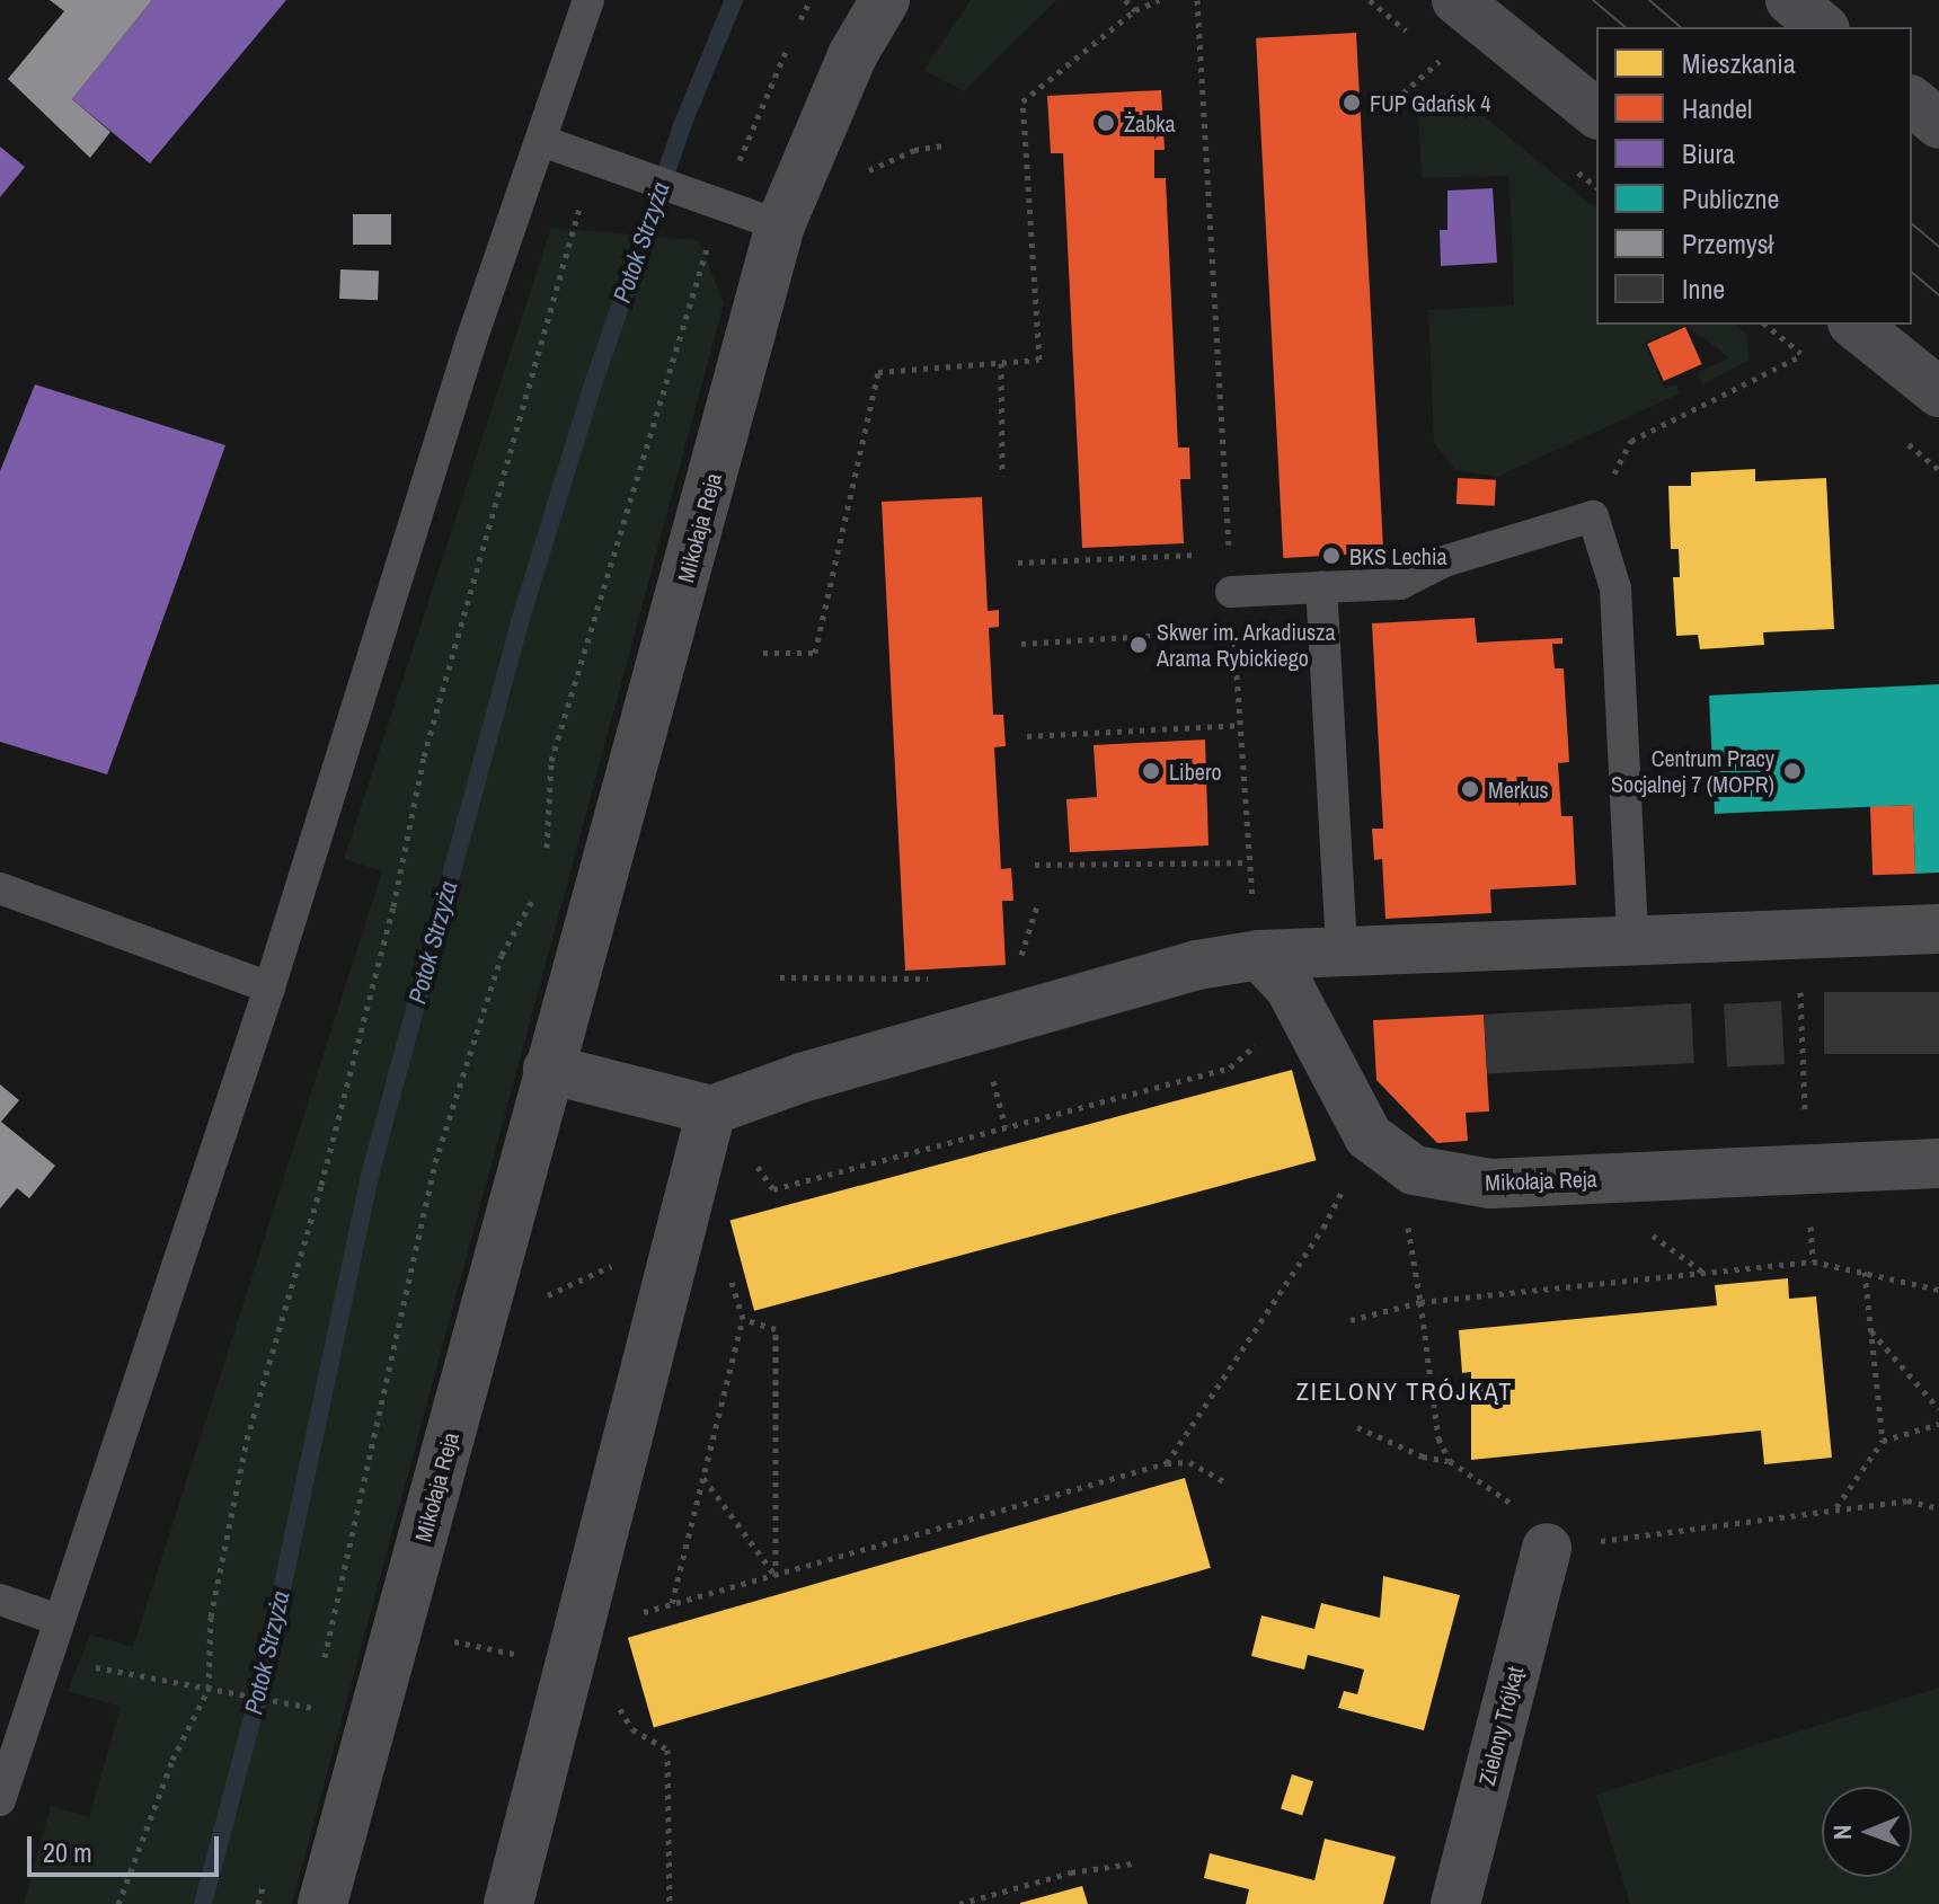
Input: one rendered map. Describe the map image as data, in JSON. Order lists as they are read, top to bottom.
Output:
{
  "streets": {
    "street": ["Mikołaja Reja", "Zielony Trójkąt"]
  },
  "districts": ["ZIELONY TRÓJKĄT"],
  "water": ["Potok Strzyża"],
  "places": [
    "FUP Gdańsk 4",
    "Żabka",
    "BKS Lechia",
    "Skwer im. Arkadiusza Arama Rybickiego",
    "Libero",
    "Centrum Pracy Socjalnej 7 (MOPR)",
    "Merkus"
  ],
  "legend": [
    "Mieszkania",
    "Handel",
    "Biura",
    "Publiczne",
    "Przemysł",
    "Inne"
  ],
  "scale_bar": "20 m",
  "north": "left"
}
